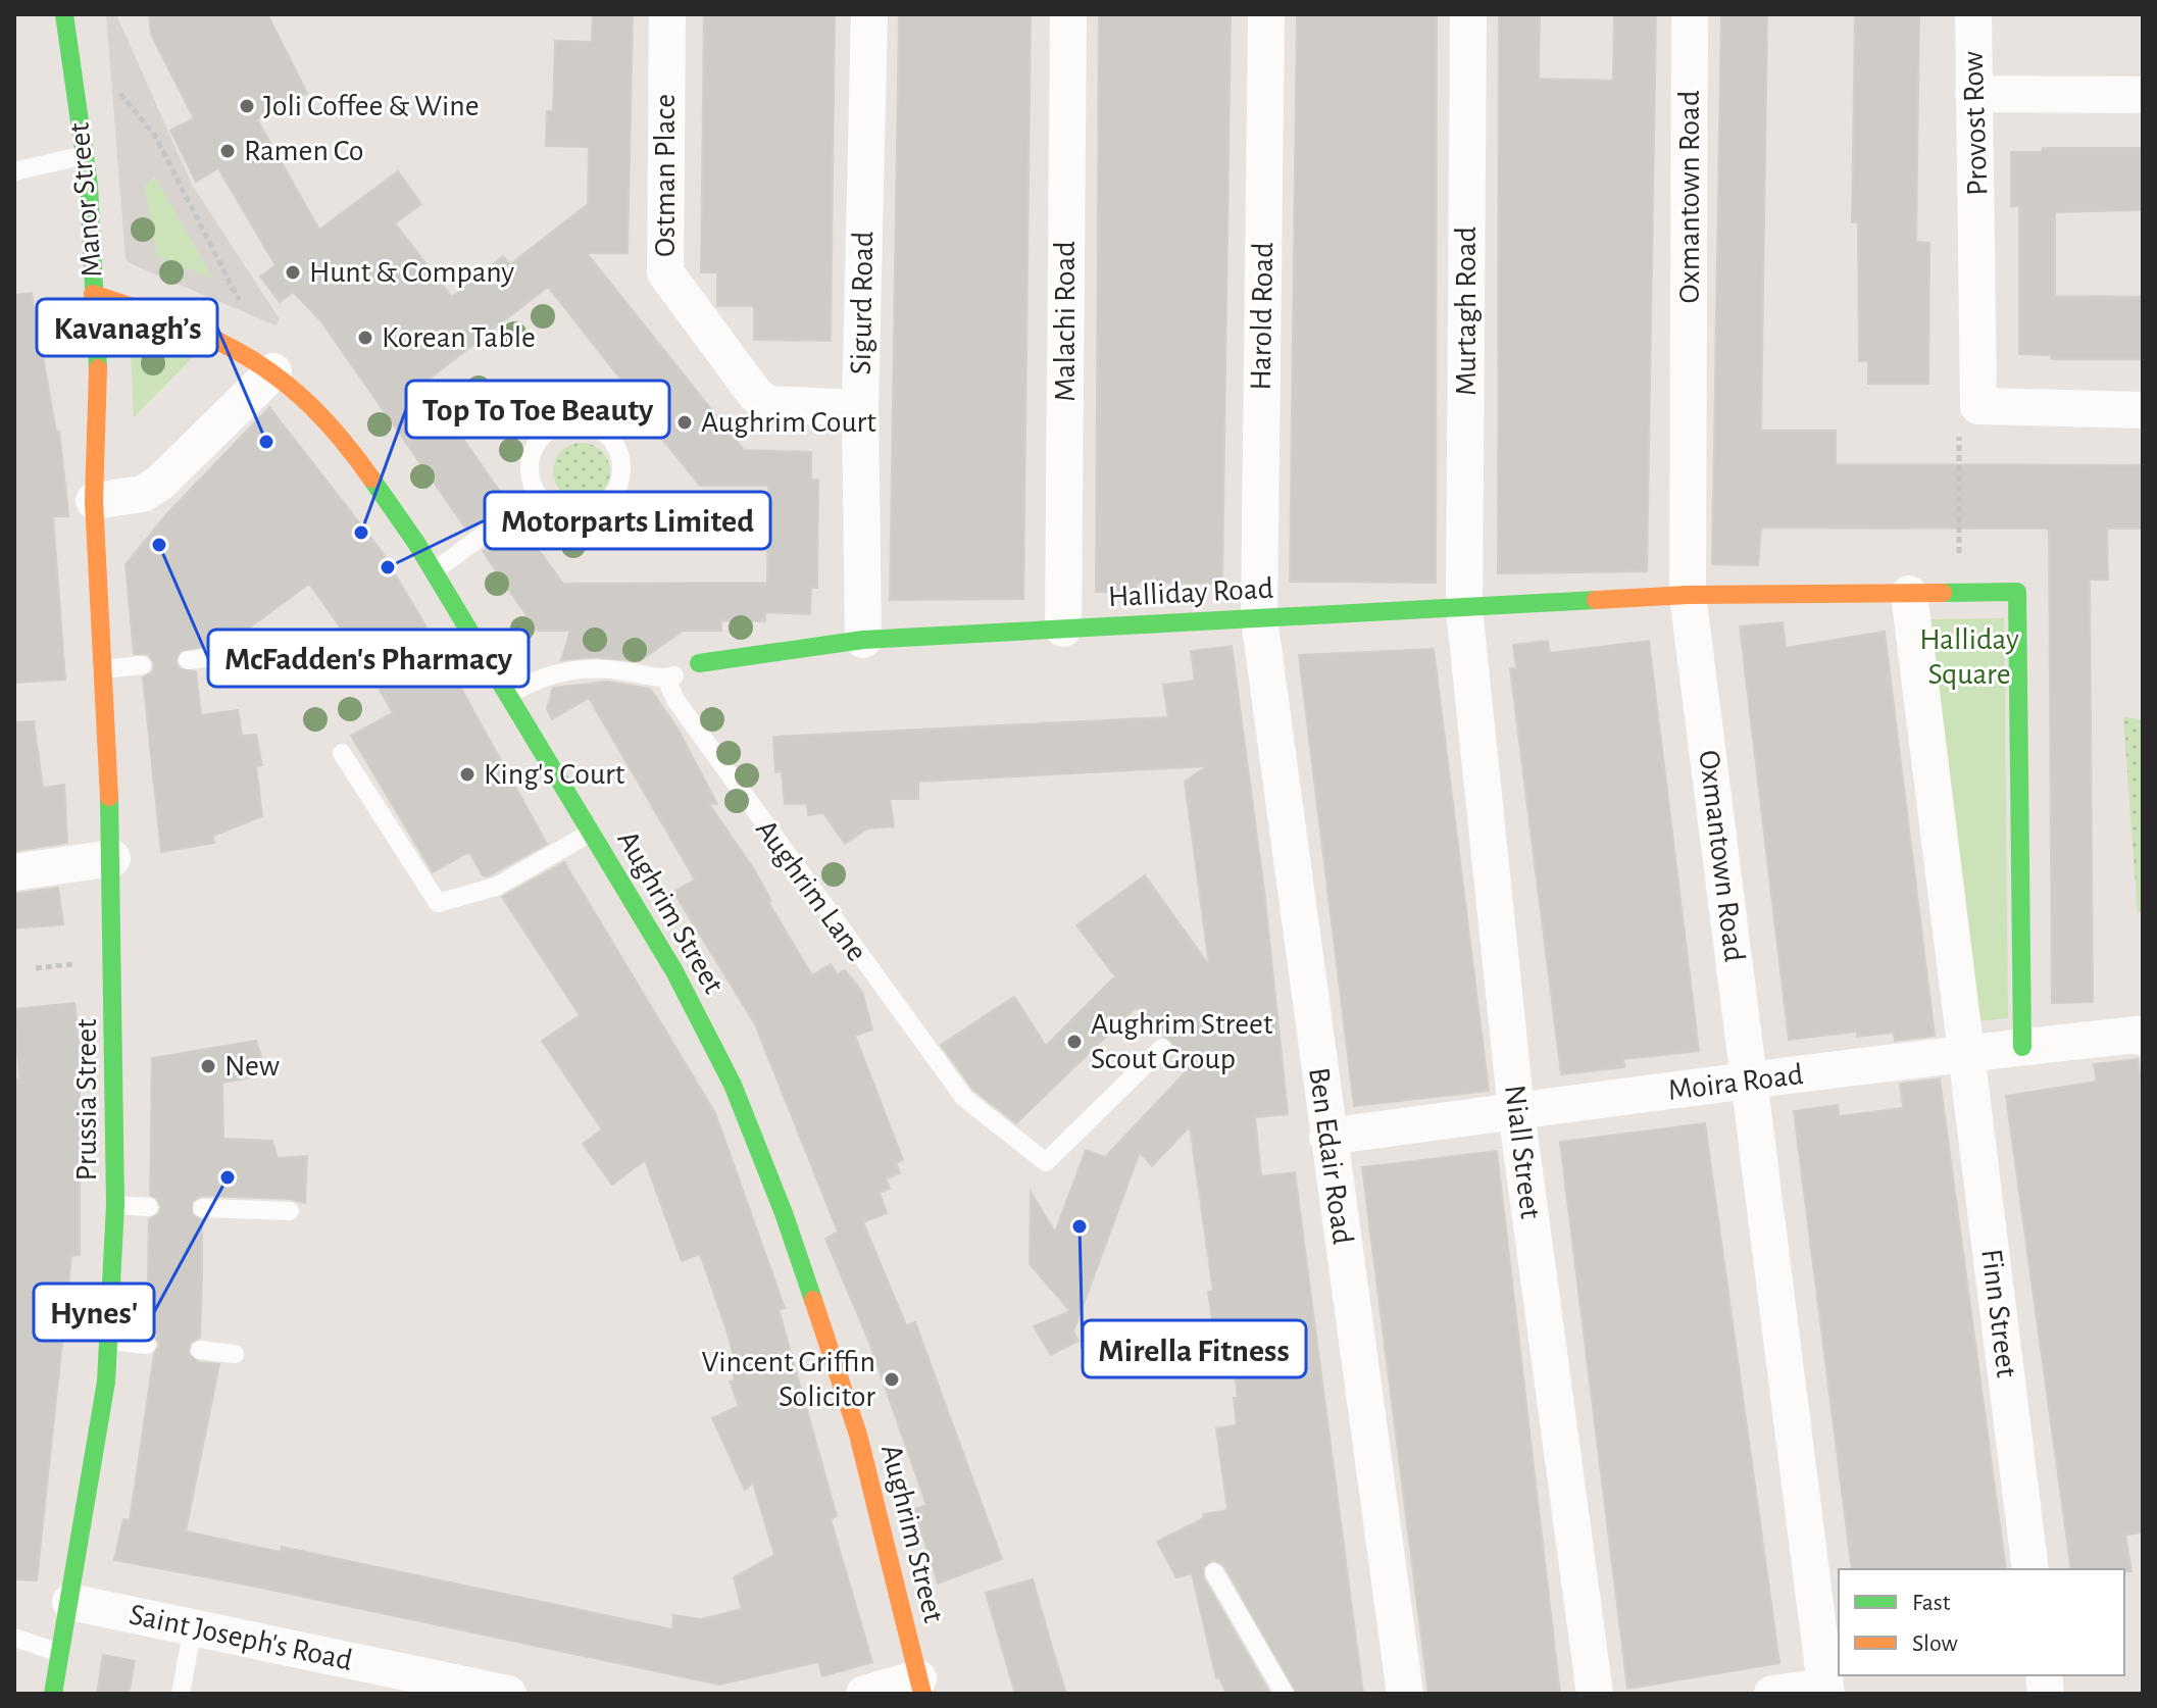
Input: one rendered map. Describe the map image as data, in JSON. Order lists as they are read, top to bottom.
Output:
{
  "streets": {
    "main road": [
      "Manor Street",
      "Halliday Road",
      "Aughrim Street",
      "Prussia Street"
    ],
    "street": [
      "Provost Row",
      "Ostman Place",
      "Oxmantown Road",
      "Sigurd Road",
      "Murtagh Road",
      "Harold Road",
      "Malachi Road",
      "Moira Road",
      "Niall Street",
      "Ben Edair Road",
      "Finn Street",
      "Saint Joseph's Road"
    ],
    "lane": ["Aughrim Lane"]
  },
  "crossings": [
    ["Ostman Place", "Sigurd Road"],
    ["Oxmantown Road", "Halliday Road"],
    ["Oxmantown Road", "Moira Road"],
    ["Manor Street", "Aughrim Street"],
    ["Manor Street", "Prussia Street"],
    ["Sigurd Road", "Halliday Road"],
    ["Murtagh Road", "Halliday Road"],
    ["Murtagh Road", "Niall Street"],
    ["Harold Road", "Halliday Road"],
    ["Harold Road", "Ben Edair Road"],
    ["Malachi Road", "Halliday Road"],
    ["Halliday Road", "Niall Street"],
    ["Halliday Road", "Ben Edair Road"],
    ["Moira Road", "Niall Street"],
    ["Moira Road", "Ben Edair Road"],
    ["Moira Road", "Finn Street"],
    ["Prussia Street", "Saint Joseph's Road"]
  ],
  "parks": ["Halliday Square"],
  "places": [
    "Joli Coffee & Wine",
    "Ramen Co",
    "Hunt & Company",
    "Korean Table",
    "Aughrim Court",
    "Kavanagh’s",
    "Top To Toe Beauty",
    "McFadden's Pharmacy",
    "Motorparts Limited",
    "King's Court",
    "Aughrim Street Scout Group",
    "New",
    "Hynes'",
    "Mirella Fitness",
    "Vincent Griffin Solicitor"
  ],
  "legend": ["Fast", "Slow"]
}
